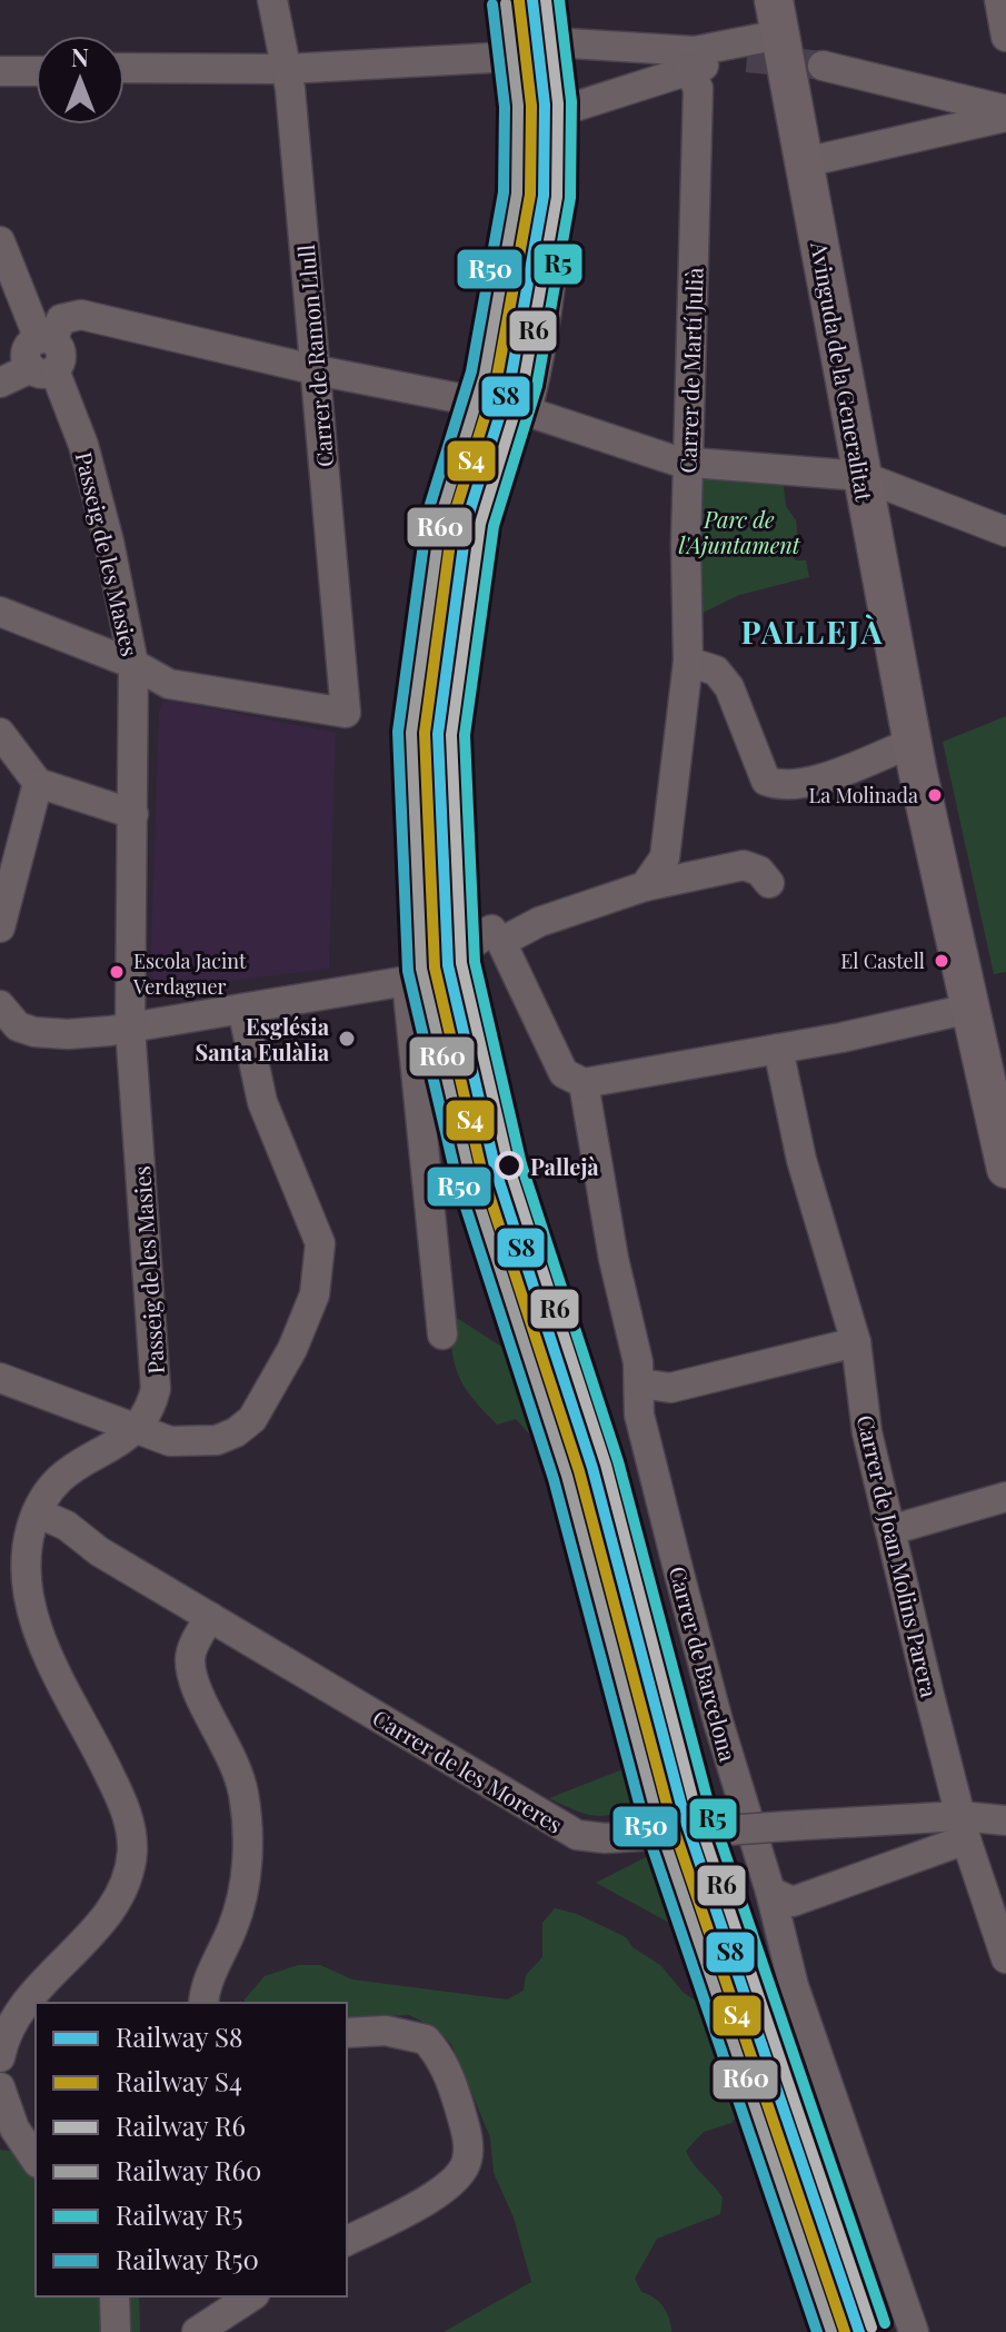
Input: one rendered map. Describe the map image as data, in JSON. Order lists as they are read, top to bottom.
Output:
{
  "streets": {
    "main road": ["Avinguda de la Generalitat"],
    "street": [
      "Carrer de Ramon Llull",
      "Carrer de Martí Julià",
      "Passeig de les Masies",
      "Carrer de Joan Molins Parera",
      "Carrer de Barcelona",
      "Carrer de les Moreres"
    ]
  },
  "crossings": [
    ["Carrer de Ramon Llull", "Passeig de les Masies"],
    ["Carrer de Joan Molins Parera", "Carrer de les Moreres"]
  ],
  "districts": ["PALLEJÀ"],
  "parks": ["Parc de l'Ajuntament"],
  "places": [
    "La Molinada",
    "El Castell",
    "Escola Jacint Verdaguer",
    "Església Santa Eulàlia",
    "Pallejà"
  ],
  "lines": [
    "rail line S8",
    "rail line R6",
    "rail line R5",
    "rail line S4",
    "rail line R60",
    "rail line R50"
  ],
  "legend": [
    "Railway S8",
    "Railway S4",
    "Railway R6",
    "Railway R60",
    "Railway R5",
    "Railway R50"
  ],
  "north": "top"
}
